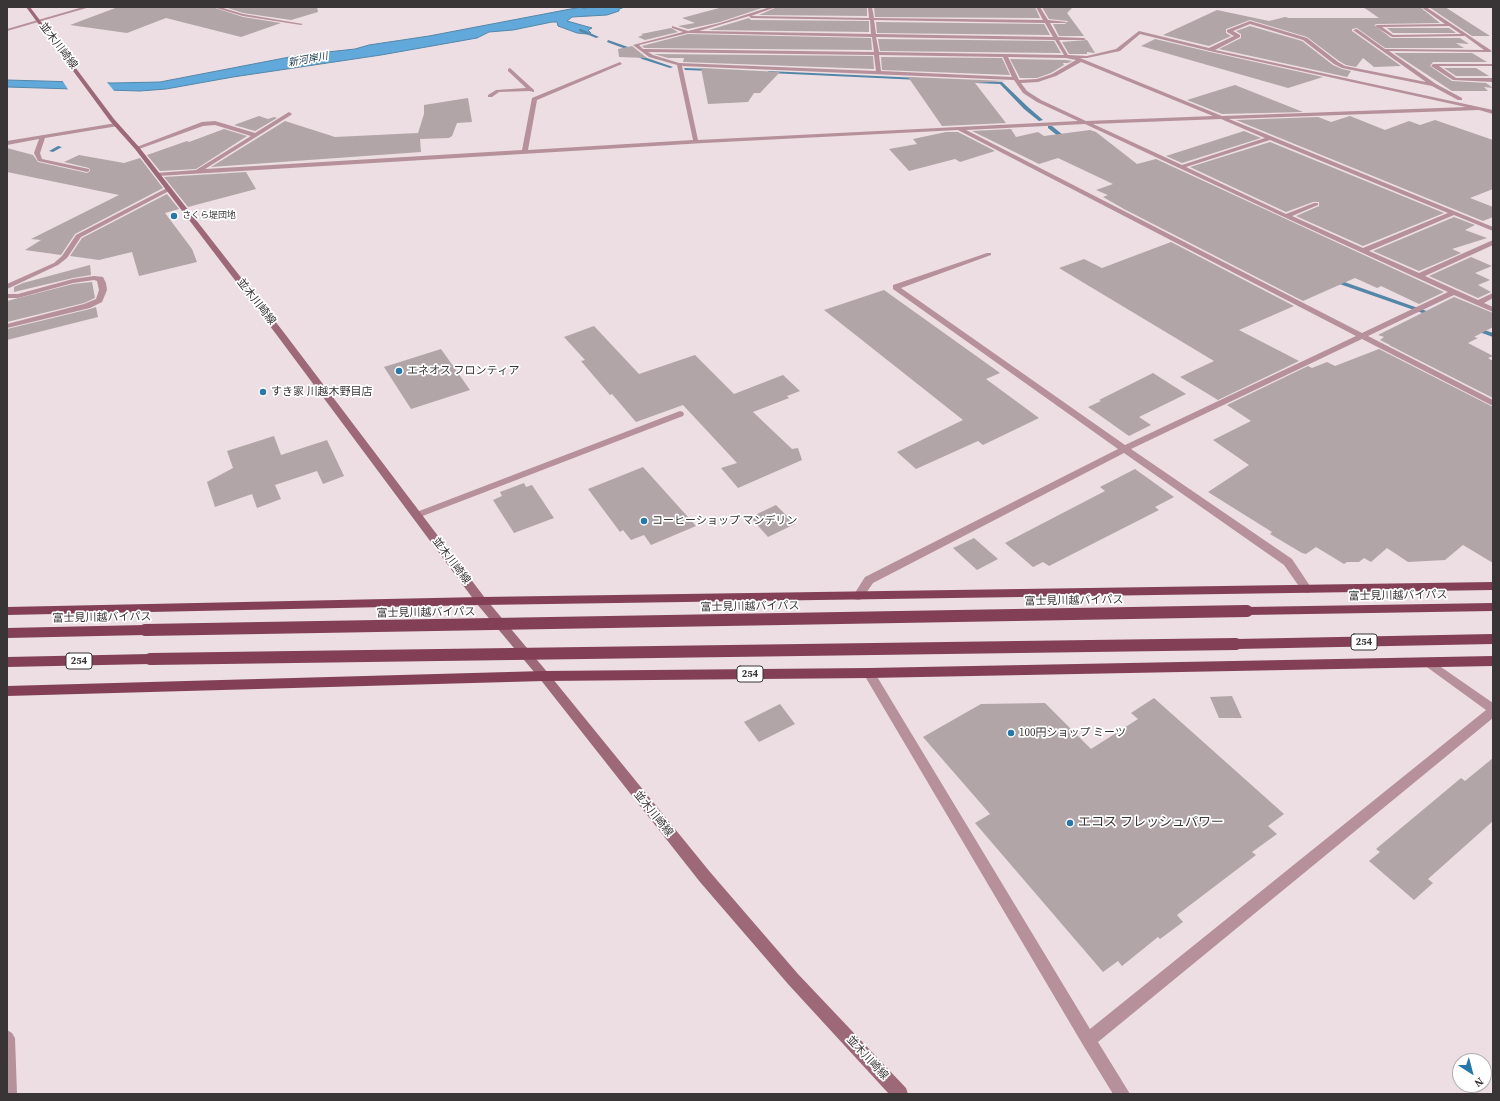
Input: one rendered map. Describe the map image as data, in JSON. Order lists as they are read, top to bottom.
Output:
{
  "streets": {
    "highway": ["富士見川越バイパス", "254"],
    "main road": ["並木川崎線"]
  },
  "crossings": [
    ["並木川崎線", "254"]
  ],
  "water": ["新河岸川"],
  "places": [
    "さくら堤団地",
    "エネオス フロンティア",
    "すき家 川越木野目店",
    "コーヒーショップ マンデリン",
    "100円ショップ ミーツ",
    "エコス フレッシュパワー"
  ],
  "north": "bottom right"
}
